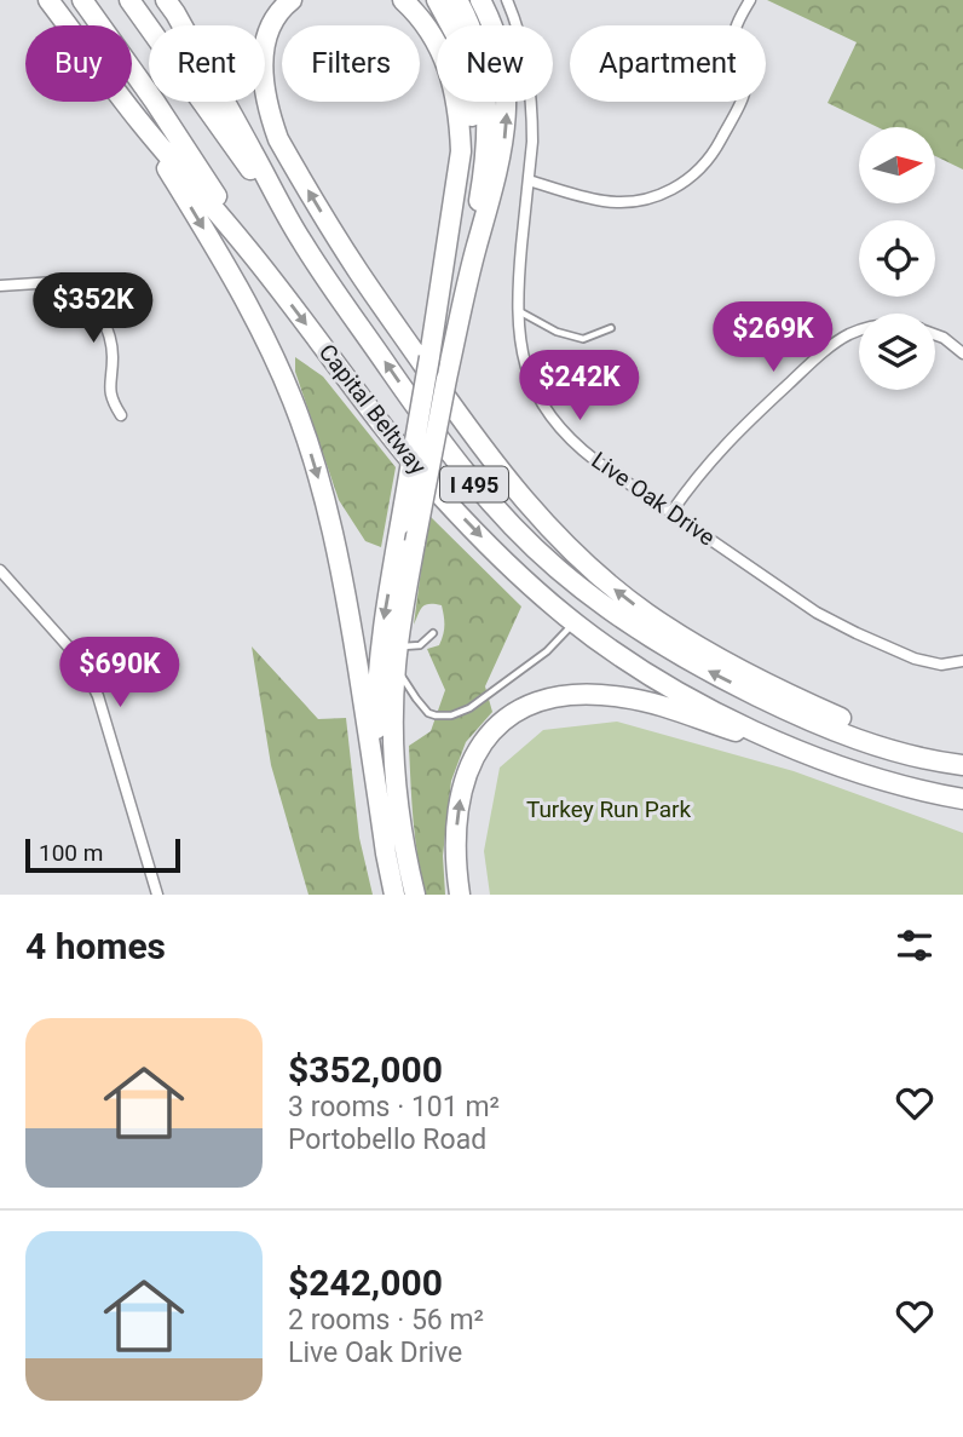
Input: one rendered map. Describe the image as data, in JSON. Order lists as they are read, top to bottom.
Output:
{
  "streets": {
    "highway": ["Capital Beltway", "I 495"],
    "street": ["Live Oak Drive"]
  },
  "parks": ["Turkey Run Park"],
  "scale_bar": "100 m",
  "north": "right",
  "page": {
    "chip": [
      "Buy",
      "Rent",
      "Filters",
      "New",
      "Apartment"
    ],
    "price": [
      "$352K",
      "$269K",
      "$242K",
      "$690K"
    ],
    "scale": "100 m",
    "heading": "4 homes",
    "list": [
      {
        "name": "$352,000",
        "note": "3 rooms · 101 m² · Portobello Road"
      },
      {
        "name": "$242,000",
        "note": "2 rooms · 56 m² · Live Oak Drive"
      }
    ]
  }
}
